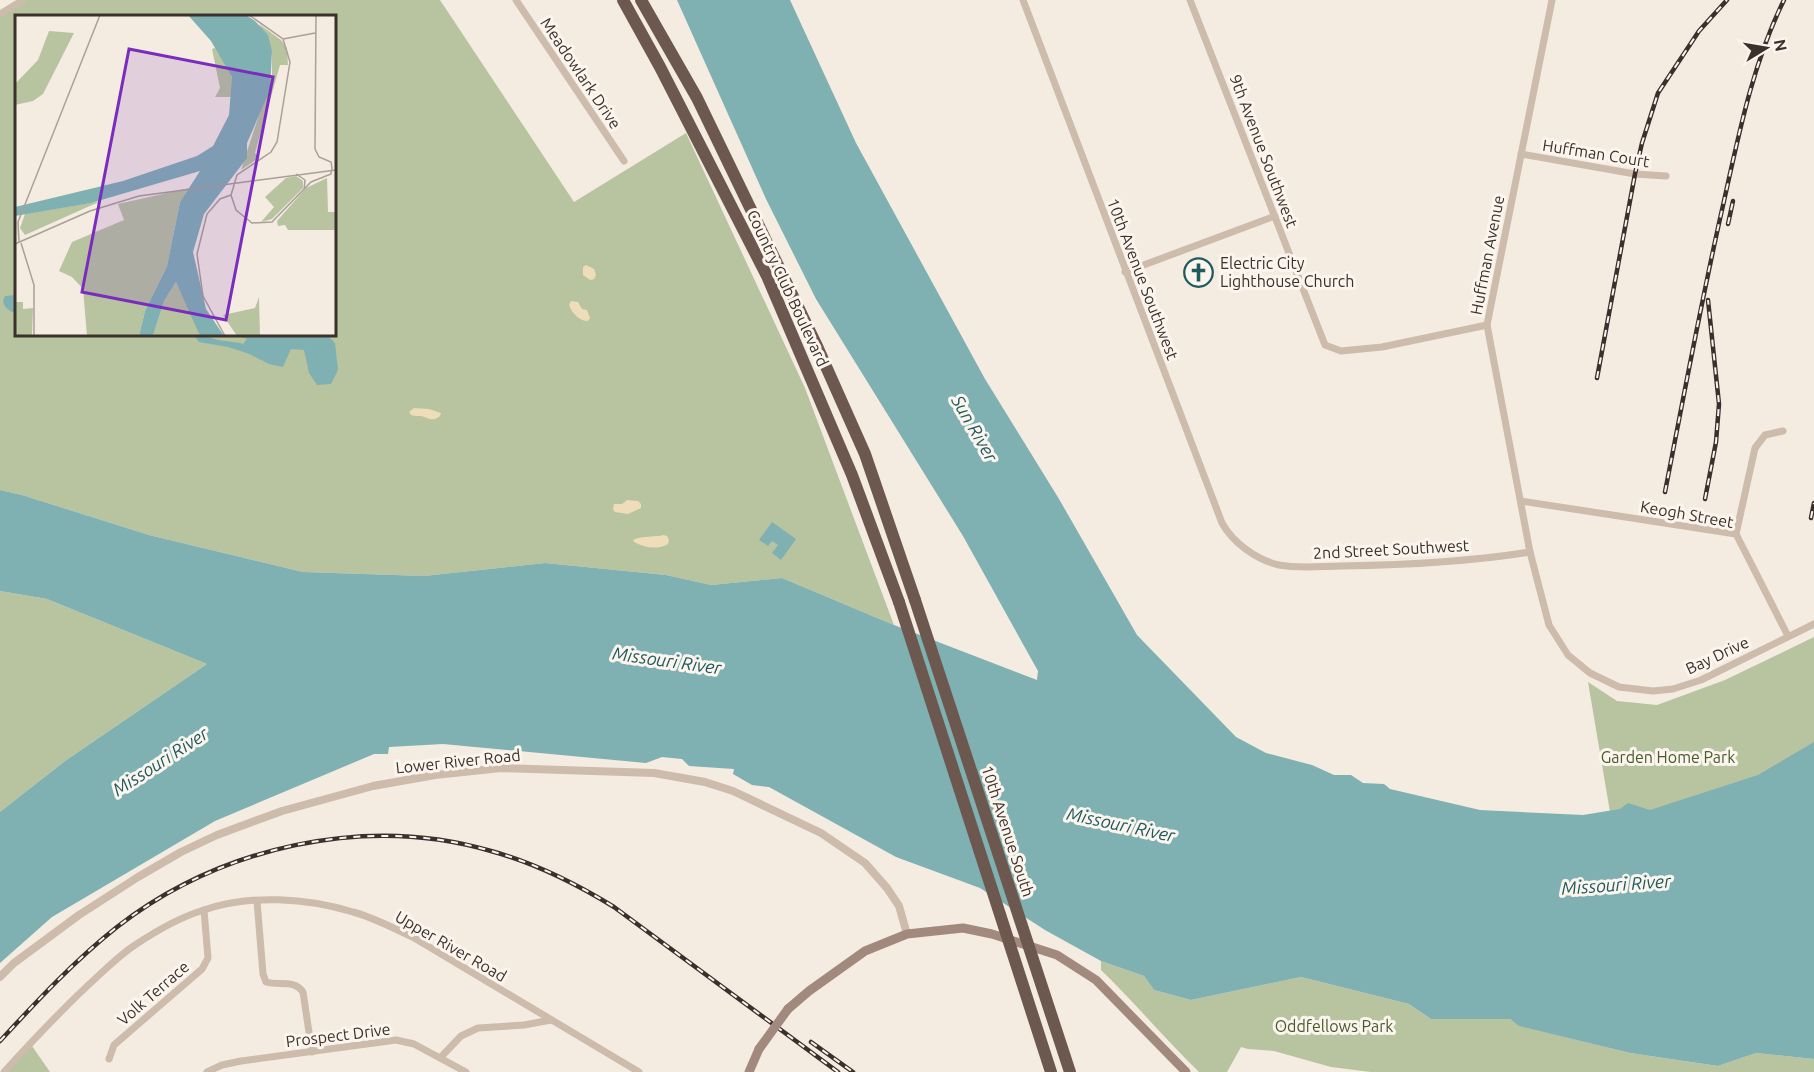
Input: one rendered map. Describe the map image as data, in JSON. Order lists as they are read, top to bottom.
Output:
{
  "streets": {
    "highway": ["Country Club Boulevard", "10th Avenue South"],
    "street": [
      "Meadowlark Drive",
      "9th Avenue Southwest",
      "Huffman Court",
      "Huffman Avenue",
      "10th Avenue Southwest",
      "Keogh Street",
      "2nd Street Southwest",
      "Bay Drive",
      "Lower River Road",
      "Upper River Road",
      "Volk Terrace",
      "Prospect Drive"
    ]
  },
  "crossings": [
    ["9th Avenue Southwest", "Huffman Avenue"],
    ["Huffman Court", "Huffman Avenue"],
    ["Huffman Avenue", "Keogh Street"],
    ["Huffman Avenue", "2nd Street Southwest"],
    ["Huffman Avenue", "Bay Drive"],
    ["10th Avenue Southwest", "2nd Street Southwest"],
    ["Country Club Boulevard", "10th Avenue South"],
    ["Keogh Street", "Bay Drive"],
    ["2nd Street Southwest", "Bay Drive"],
    ["Upper River Road", "Volk Terrace"]
  ],
  "water": ["Sun River", "Missouri River"],
  "parks": ["Garden Home Park", "Oddfellows Park"],
  "places": {
    "church": ["Electric City Lighthouse Church"]
  },
  "north": "right"
}
